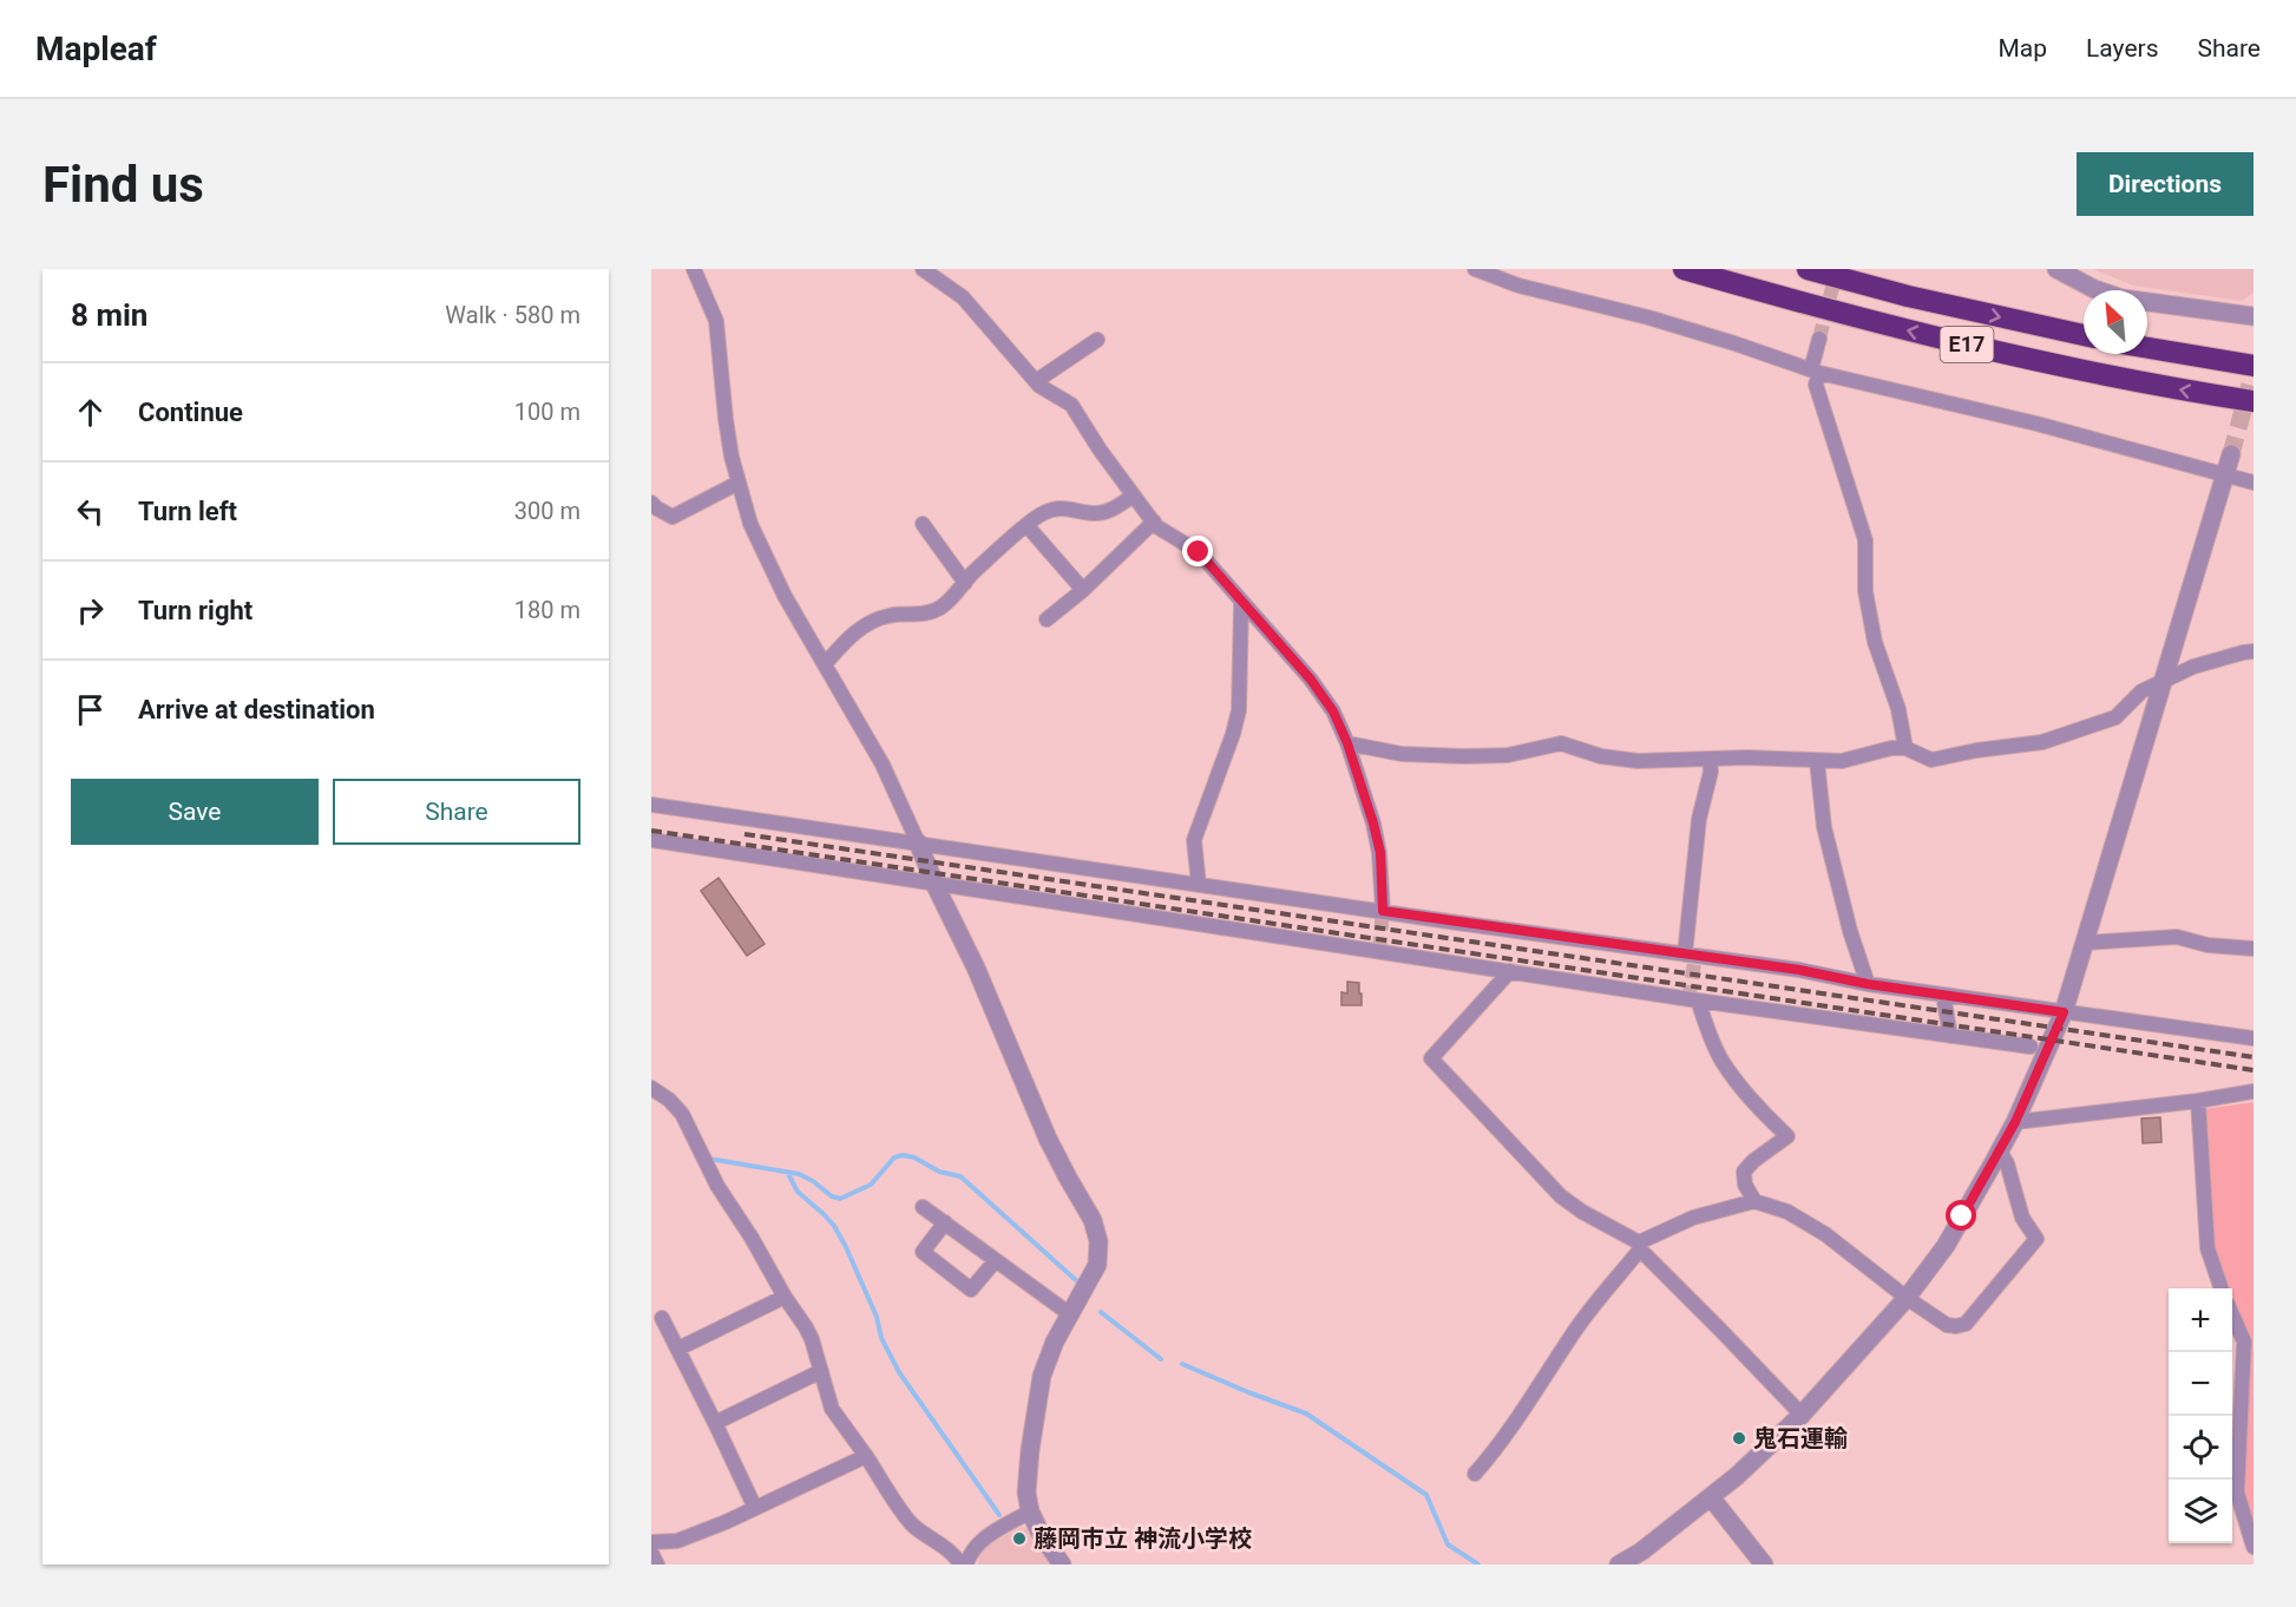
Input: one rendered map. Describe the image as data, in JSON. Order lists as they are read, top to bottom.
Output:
{
  "streets": {
    "highway": ["E17"]
  },
  "places": ["鬼石運輸", "藤岡市立 神流小学校"],
  "north": "top left",
  "page": {
    "header": "Mapleaf",
    "nav": ["Map", "Layers", "Share"],
    "buttons": [
      "Directions",
      ["Save", "Share"]
    ],
    "title": "Find us",
    "heading": ["8 min", "Walk · 580 m"],
    "list": [
      ["Continue", "100 m"],
      ["Turn left", "300 m"],
      ["Turn right", "180 m"],
      "Arrive at destination"
    ],
    "map_buttons": ["+", "−"]
  }
}
